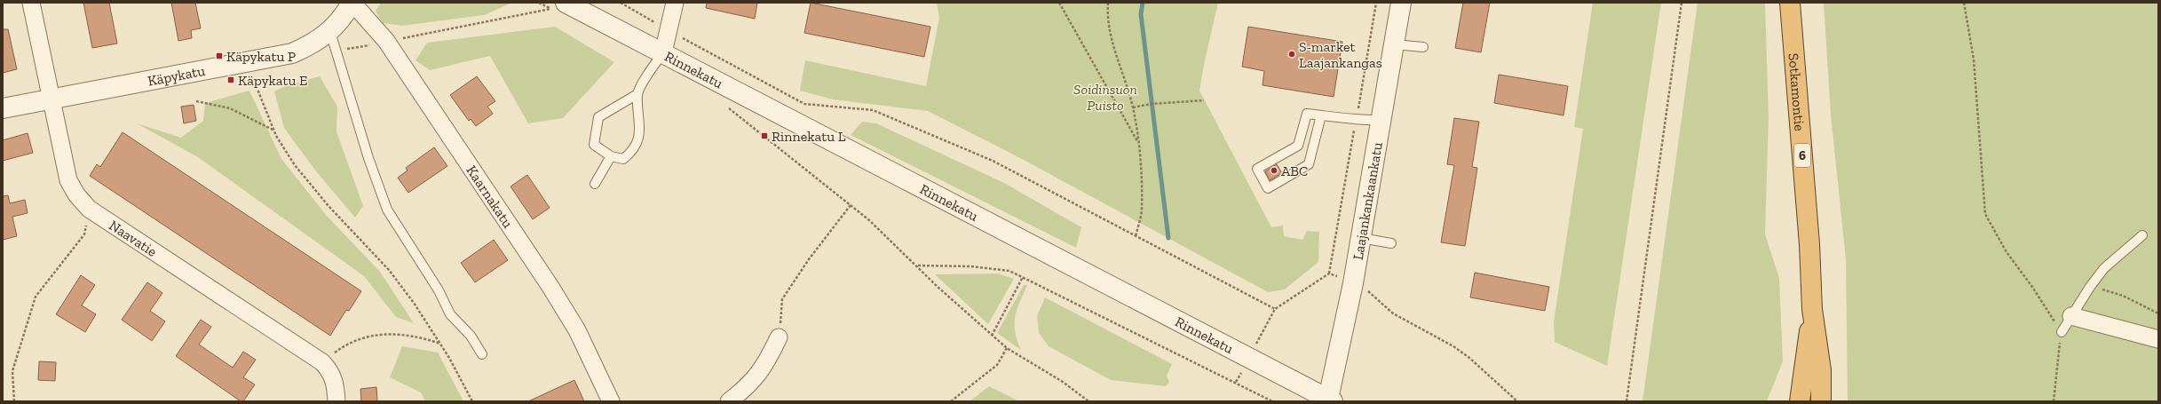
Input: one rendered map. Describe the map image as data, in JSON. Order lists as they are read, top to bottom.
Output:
{
  "streets": {
    "highway": ["Sotkamontie", "6"],
    "street": [
      "Rinnekatu",
      "Käpykatu",
      "Kaarnakatu",
      "Laajankankaankatu",
      "Naavatie"
    ]
  },
  "crossings": [
    ["Rinnekatu", "Laajankankaankatu"],
    ["Käpykatu", "Kaarnakatu"],
    ["Käpykatu", "Naavatie"]
  ],
  "parks": ["Soidinsuon Puisto"],
  "places": {
    "other": ["S-market Laajankangas", "ABC"],
    "transit": ["Käpykatu P", "Käpykatu E", "Rinnekatu L"]
  }
}
